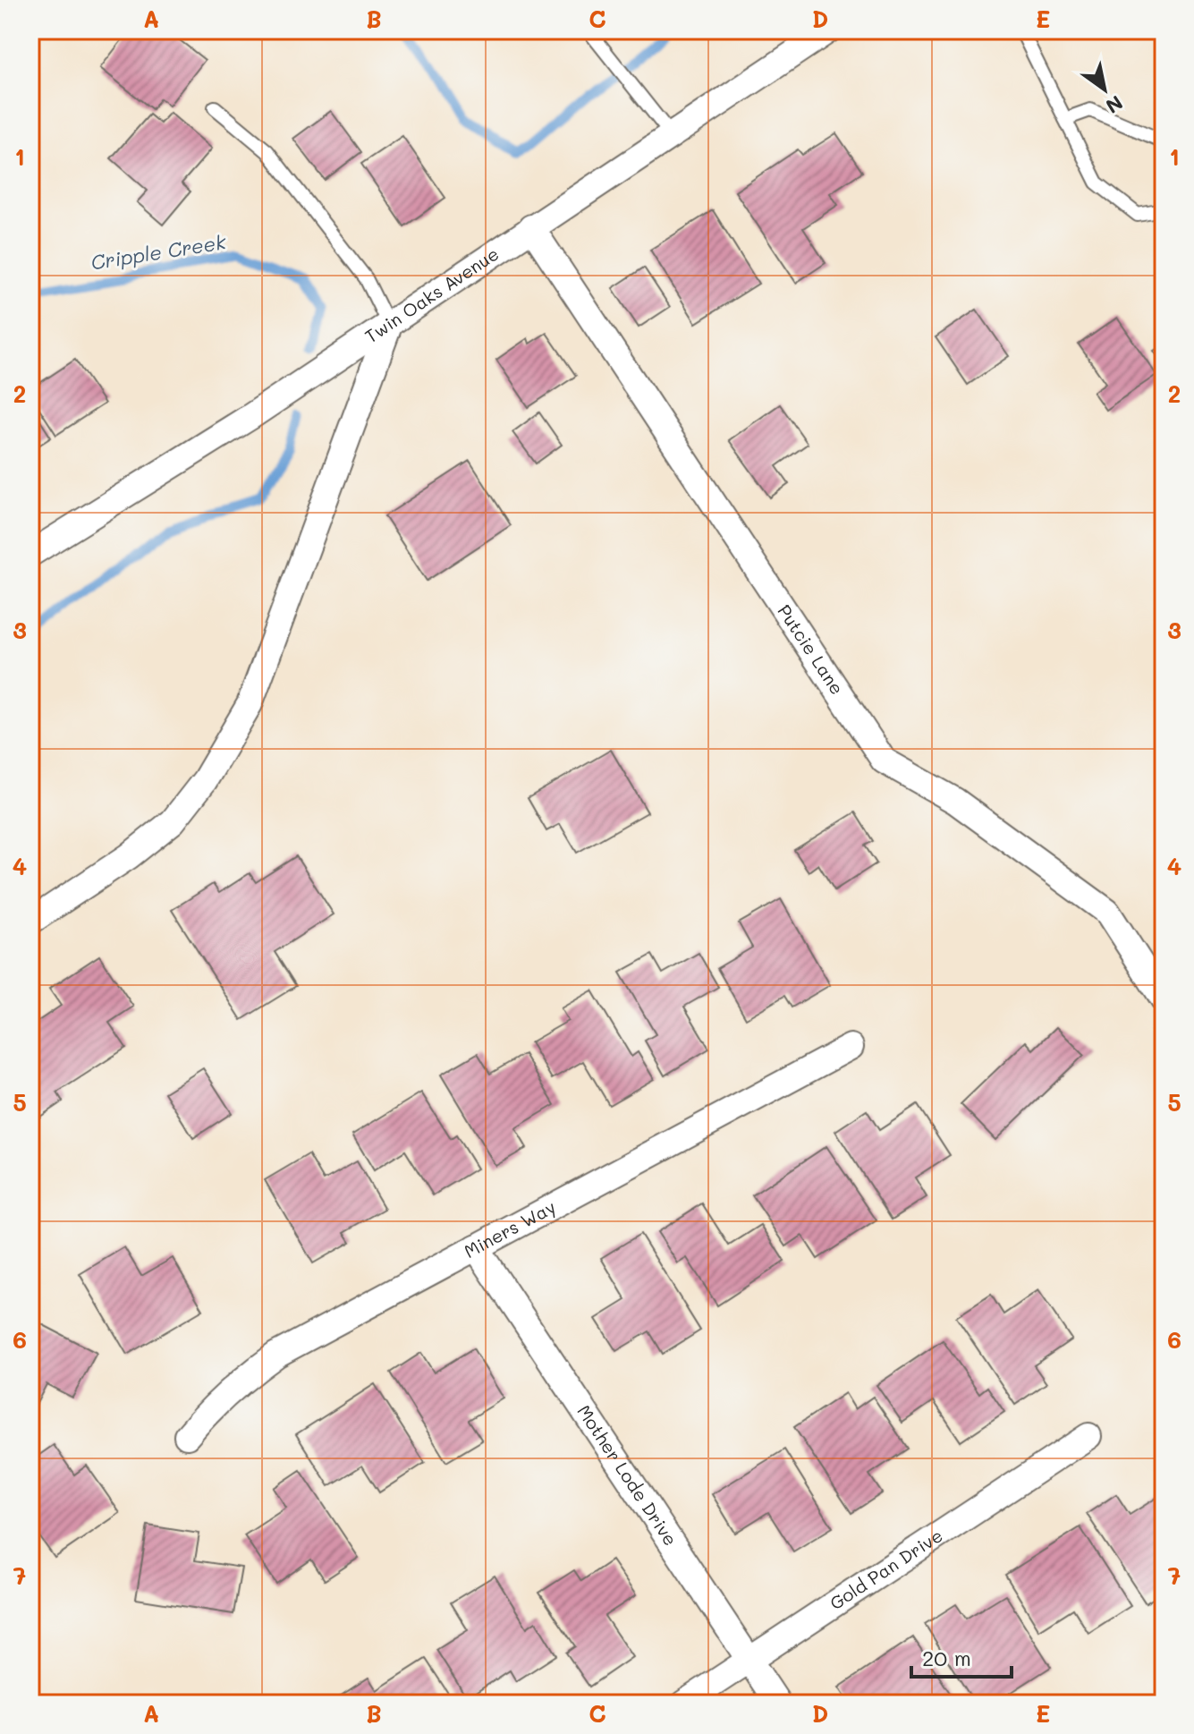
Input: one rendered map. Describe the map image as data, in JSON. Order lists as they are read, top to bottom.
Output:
{
  "streets": {
    "street": [
      "Twin Oaks Avenue",
      "Putcie Lane",
      "Miners Way",
      "Mother Lode Drive",
      "Gold Pan Drive"
    ]
  },
  "crossings": [
    ["Twin Oaks Avenue", "Putcie Lane"],
    ["Miners Way", "Mother Lode Drive"],
    ["Mother Lode Drive", "Gold Pan Drive"]
  ],
  "water": ["Cripple Creek"],
  "scale_bar": "20 m",
  "north": "bottom right",
  "grid": {
    "columns": [
      "A",
      "B",
      "C",
      "D",
      "E"
    ],
    "rows": [
      "1",
      "2",
      "3",
      "4",
      "5",
      "6",
      "7"
    ]
  }
}
